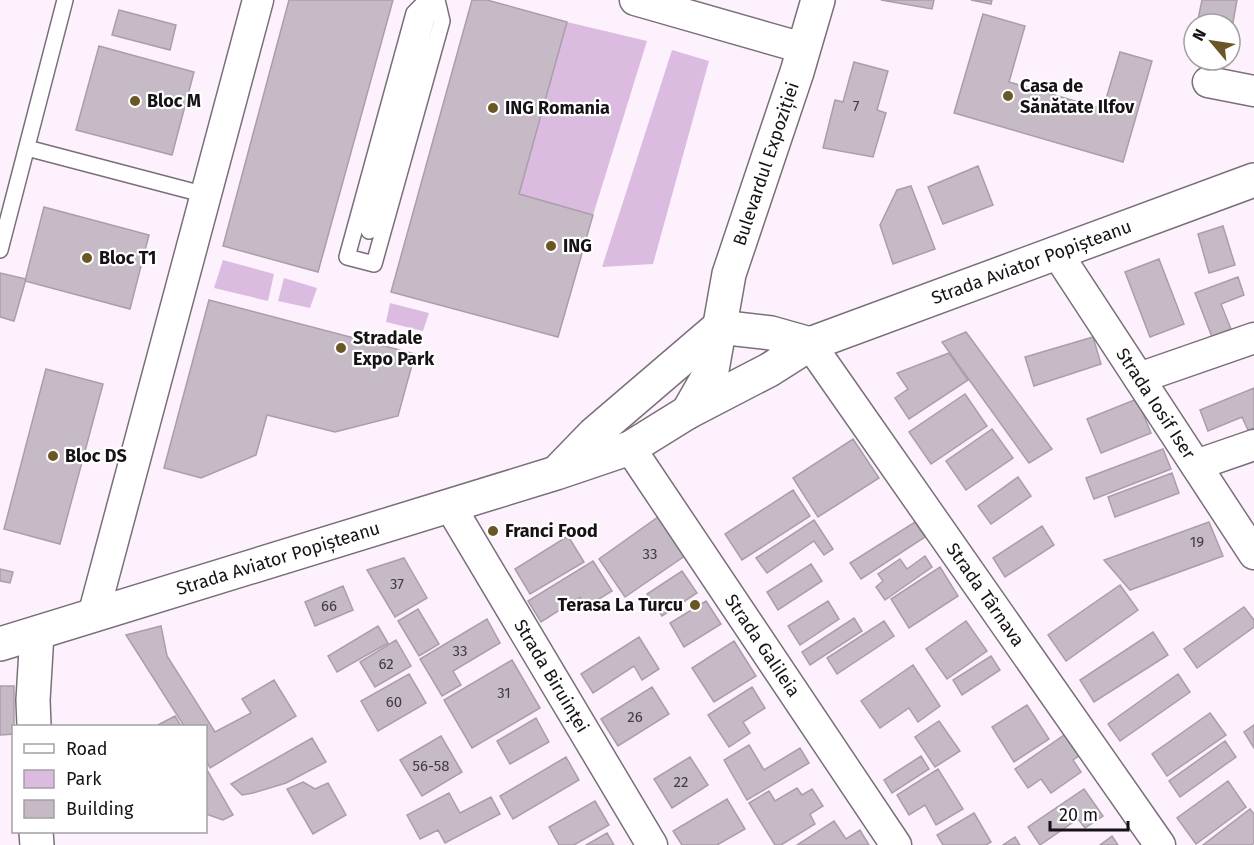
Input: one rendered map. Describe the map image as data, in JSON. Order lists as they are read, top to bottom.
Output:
{
  "streets": {
    "street": [
      "Bulevardul Expoziției",
      "Strada Aviator Popișteanu",
      "Strada Iosif Iser",
      "Strada Târnava",
      "Strada Galileia",
      "Strada Biruinței"
    ]
  },
  "crossings": [
    ["Bulevardul Expoziției", "Strada Aviator Popișteanu"],
    ["Strada Aviator Popișteanu", "Strada Iosif Iser"],
    ["Strada Aviator Popișteanu", "Strada Târnava"],
    ["Strada Aviator Popișteanu", "Strada Galileia"],
    ["Strada Aviator Popișteanu", "Strada Biruinței"]
  ],
  "places": [
    "Casa de Sănătate Ilfov",
    "Bloc M",
    "ING Romania",
    "ING",
    "Bloc T1",
    "Stradale Expo Park",
    "Bloc DS",
    "Franci Food",
    "Terasa La Turcu"
  ],
  "house_numbers": [
    "7",
    "19",
    "33",
    "37",
    "66",
    "33",
    "62",
    "31",
    "60",
    "26",
    "56-58",
    "22"
  ],
  "legend": ["Road", "Park", "Building"],
  "scale_bar": "20 m",
  "north": "top left"
}
